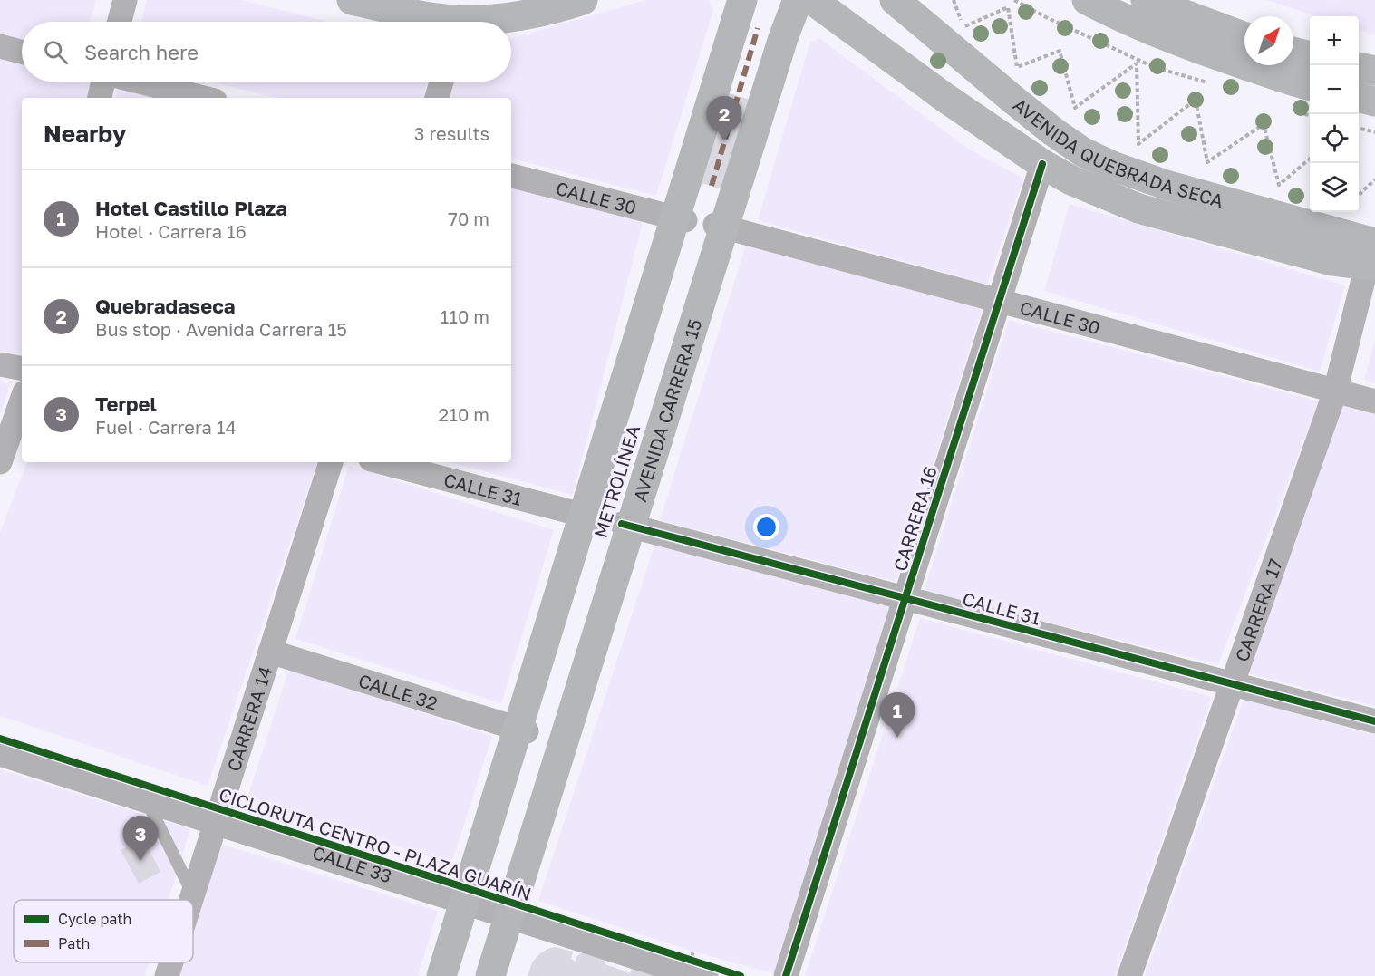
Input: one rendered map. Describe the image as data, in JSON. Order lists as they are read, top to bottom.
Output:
{
  "streets": {
    "main road": ["AVENIDA QUEBRADA SECA", "AVENIDA CARRERA 15"],
    "street": [
      "CALLE 30",
      "CALLE 31",
      "CARRERA 16",
      "CARRERA 17",
      "CALLE 32",
      "CARRERA 14",
      "CALLE 33"
    ],
    "cycle path": ["METROLÍNEA", "CICLORUTA CENTRO - PLAZA GUARÍN"]
  },
  "crossings": [
    ["AVENIDA QUEBRADA SECA", "CARRERA 17"],
    ["CALLE 30", "AVENIDA CARRERA 15"],
    ["CALLE 30", "CARRERA 16"],
    ["CALLE 30", "CARRERA 17"],
    ["AVENIDA CARRERA 15", "CALLE 31"],
    ["AVENIDA CARRERA 15", "CALLE 32"],
    ["AVENIDA CARRERA 15", "CALLE 33"],
    ["CALLE 31", "CARRERA 16"],
    ["CALLE 31", "CARRERA 17"],
    ["CALLE 32", "CARRERA 14"],
    ["CARRERA 14", "CALLE 33"]
  ],
  "legend": ["Cycle path", "Path"],
  "north": "top right",
  "page": {
    "map_buttons": ["+", "−"],
    "search": "Search here",
    "pins": ["2", "1", "3"],
    "heading": ["Nearby", "3 results"],
    "list": [
      {
        "mark": "1",
        "name": "Hotel Castillo Plaza",
        "note": "Hotel · Carrera 16",
        "value": "70 m"
      },
      {
        "mark": "2",
        "name": "Quebradaseca",
        "note": "Bus stop · Avenida Carrera 15",
        "value": "110 m"
      },
      {
        "mark": "3",
        "name": "Terpel",
        "note": "Fuel · Carrera 14",
        "value": "210 m"
      }
    ]
  }
}
